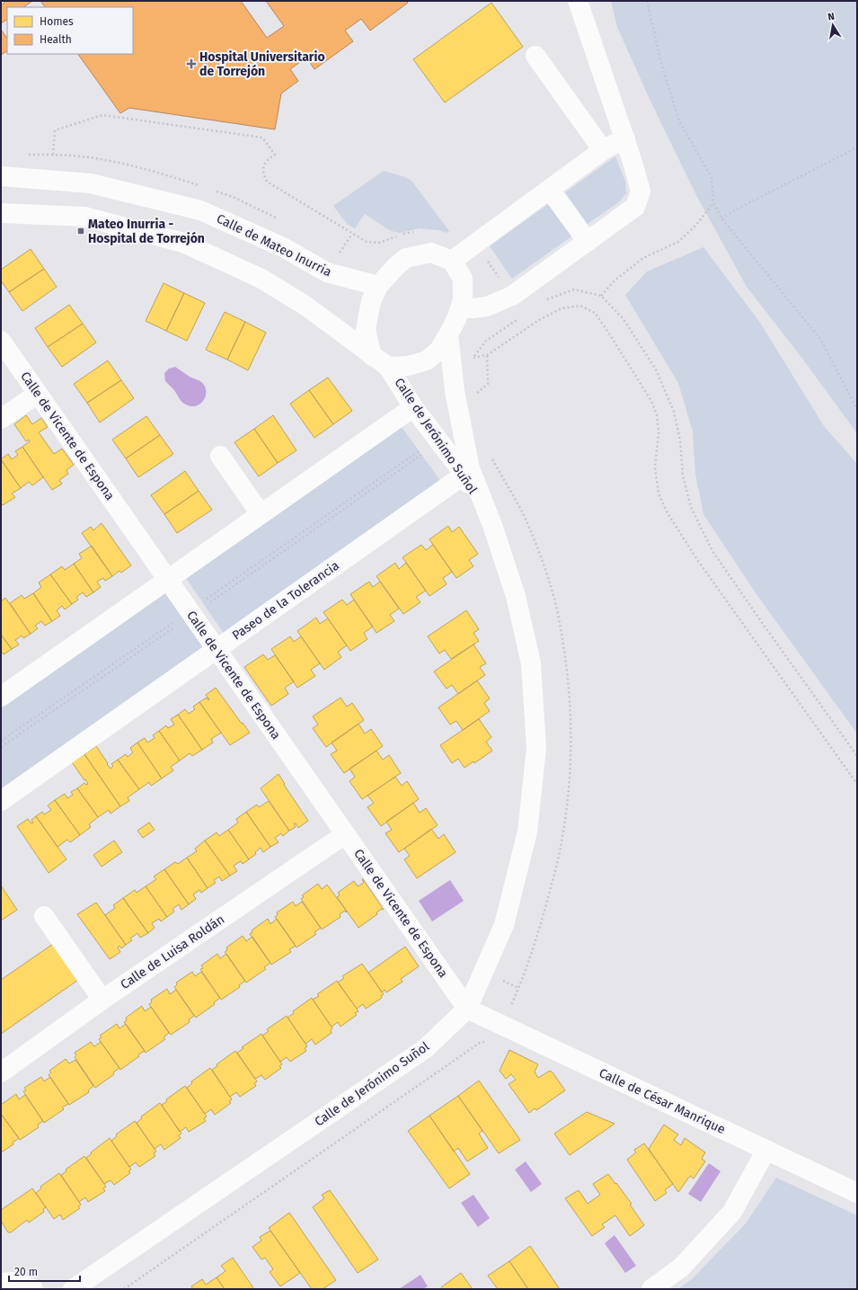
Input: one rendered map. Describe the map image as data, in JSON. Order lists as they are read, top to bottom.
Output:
{
  "streets": {
    "street": [
      "Calle de Mateo Inurria",
      "Calle de Vicente de Espona",
      "Calle de Jerónimo Suñol",
      "Paseo de la Tolerancia",
      "Calle de Luisa Roldán",
      "Calle de César Manrique"
    ]
  },
  "crossings": [
    ["Calle de Mateo Inurria", "Calle de Jerónimo Suñol"],
    ["Calle de Vicente de Espona", "Calle de Jerónimo Suñol"],
    ["Calle de Vicente de Espona", "Paseo de la Tolerancia"],
    ["Calle de Vicente de Espona", "Calle de Luisa Roldán"],
    ["Calle de Vicente de Espona", "Calle de César Manrique"],
    ["Calle de Jerónimo Suñol", "Paseo de la Tolerancia"],
    ["Calle de Jerónimo Suñol", "Calle de César Manrique"]
  ],
  "places": {
    "health": ["Hospital Universitario de Torrejón"],
    "transit": ["Mateo Inurria - Hospital de Torrejón"]
  },
  "legend": ["Homes", "Health"],
  "scale_bar": "20 m",
  "north": "top"
}
